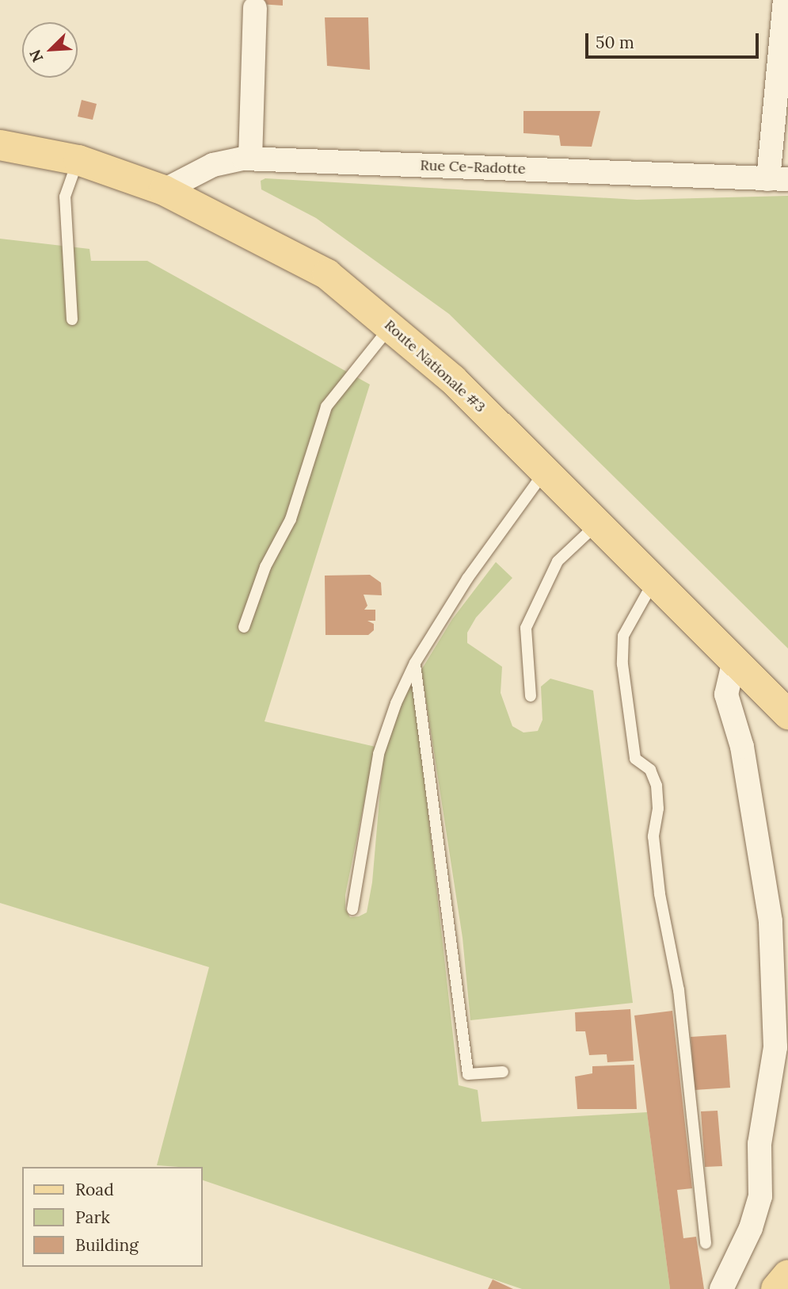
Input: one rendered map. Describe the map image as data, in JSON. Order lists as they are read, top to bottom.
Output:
{
  "streets": {
    "main road": ["Route Nationale #3"],
    "street": ["Rue Ce-Radotte"]
  },
  "crossings": [
    ["Rue Ce-Radotte", "Route Nationale #3"]
  ],
  "legend": ["Road", "Park", "Building"],
  "scale_bar": "50 m",
  "north": "bottom left"
}
